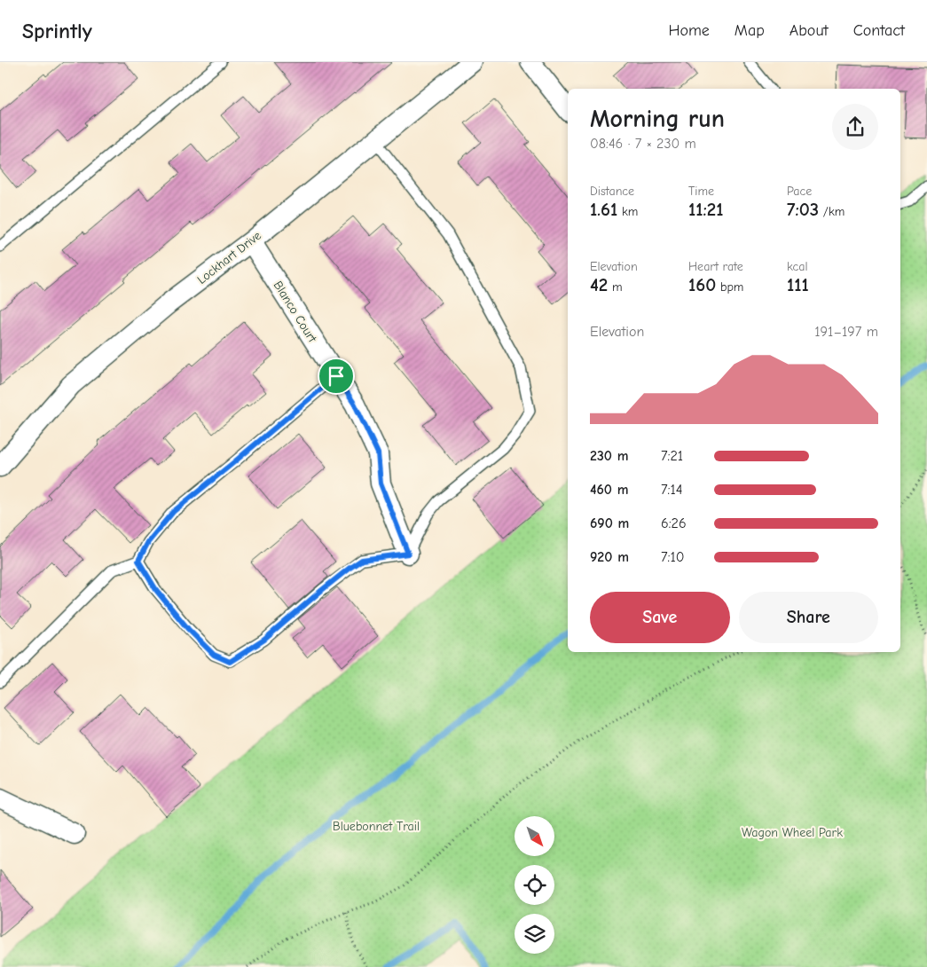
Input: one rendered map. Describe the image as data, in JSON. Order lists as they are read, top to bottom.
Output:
{
  "streets": {
    "street": ["Lockhart Drive", "Blanco Court"]
  },
  "crossings": [
    ["Lockhart Drive", "Blanco Court"]
  ],
  "parks": ["Bluebonnet Trail", "Wagon Wheel Park"],
  "north": "bottom right",
  "page": {
    "header": "Sprintly",
    "nav": [
      "Home",
      "Map",
      "About",
      "Contact"
    ],
    "heading": ["Morning run", "08:46 · 7 × 230 m"],
    "stats": [
      ["Distance", "1.61 km"],
      ["Time", "11:21"],
      ["Pace", "7:03 /km"],
      ["Elevation", "42 m"],
      ["Heart rate", "160 bpm"],
      ["kcal", "111"]
    ],
    "chart": ["Elevation", "191–197 m"],
    "list": [
      {
        "name": "230 m",
        "note": "7:21"
      },
      {
        "name": "460 m",
        "note": "7:14"
      },
      {
        "name": "690 m",
        "note": "6:26"
      },
      {
        "name": "920 m",
        "note": "7:10"
      }
    ],
    "buttons": ["Save", "Share"]
  }
}
